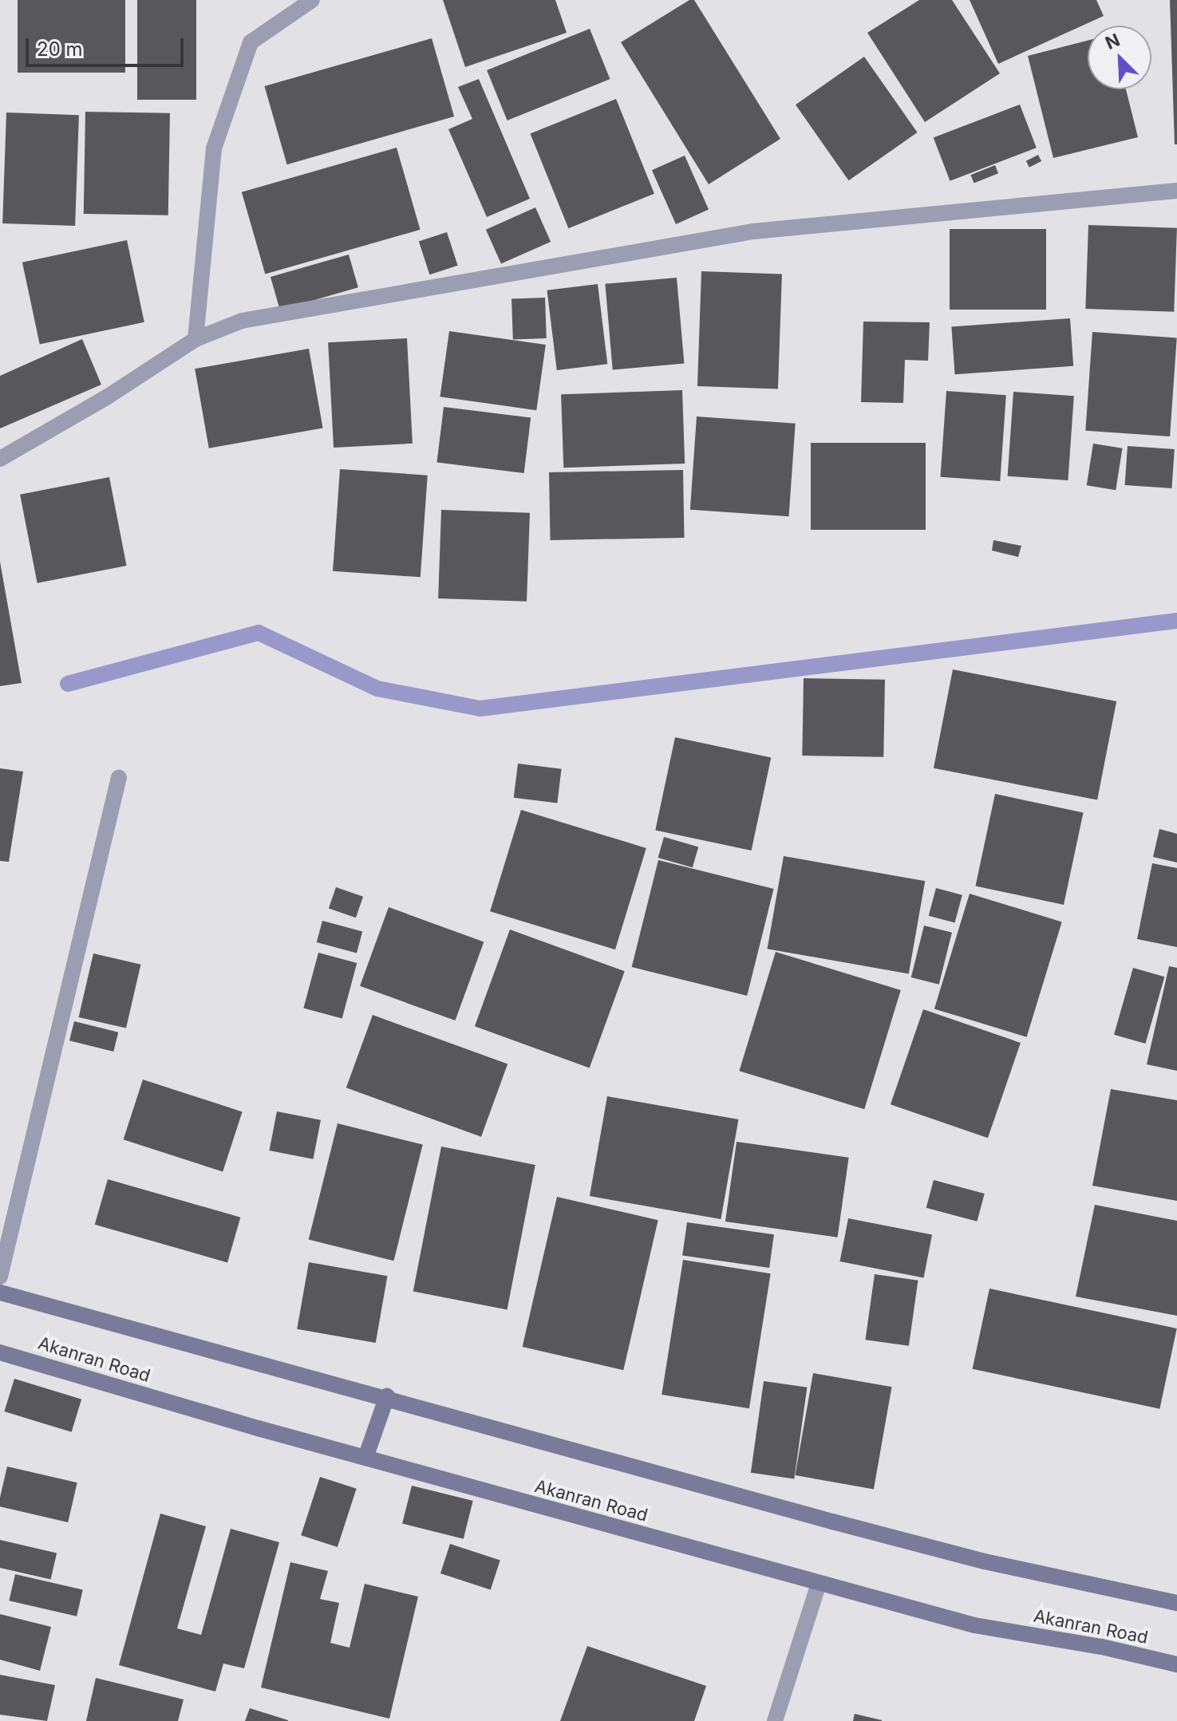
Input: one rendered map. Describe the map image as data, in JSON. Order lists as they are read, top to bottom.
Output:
{
  "streets": {
    "main road": ["Akanran Road"]
  },
  "scale_bar": "20 m",
  "north": "top left"
}
